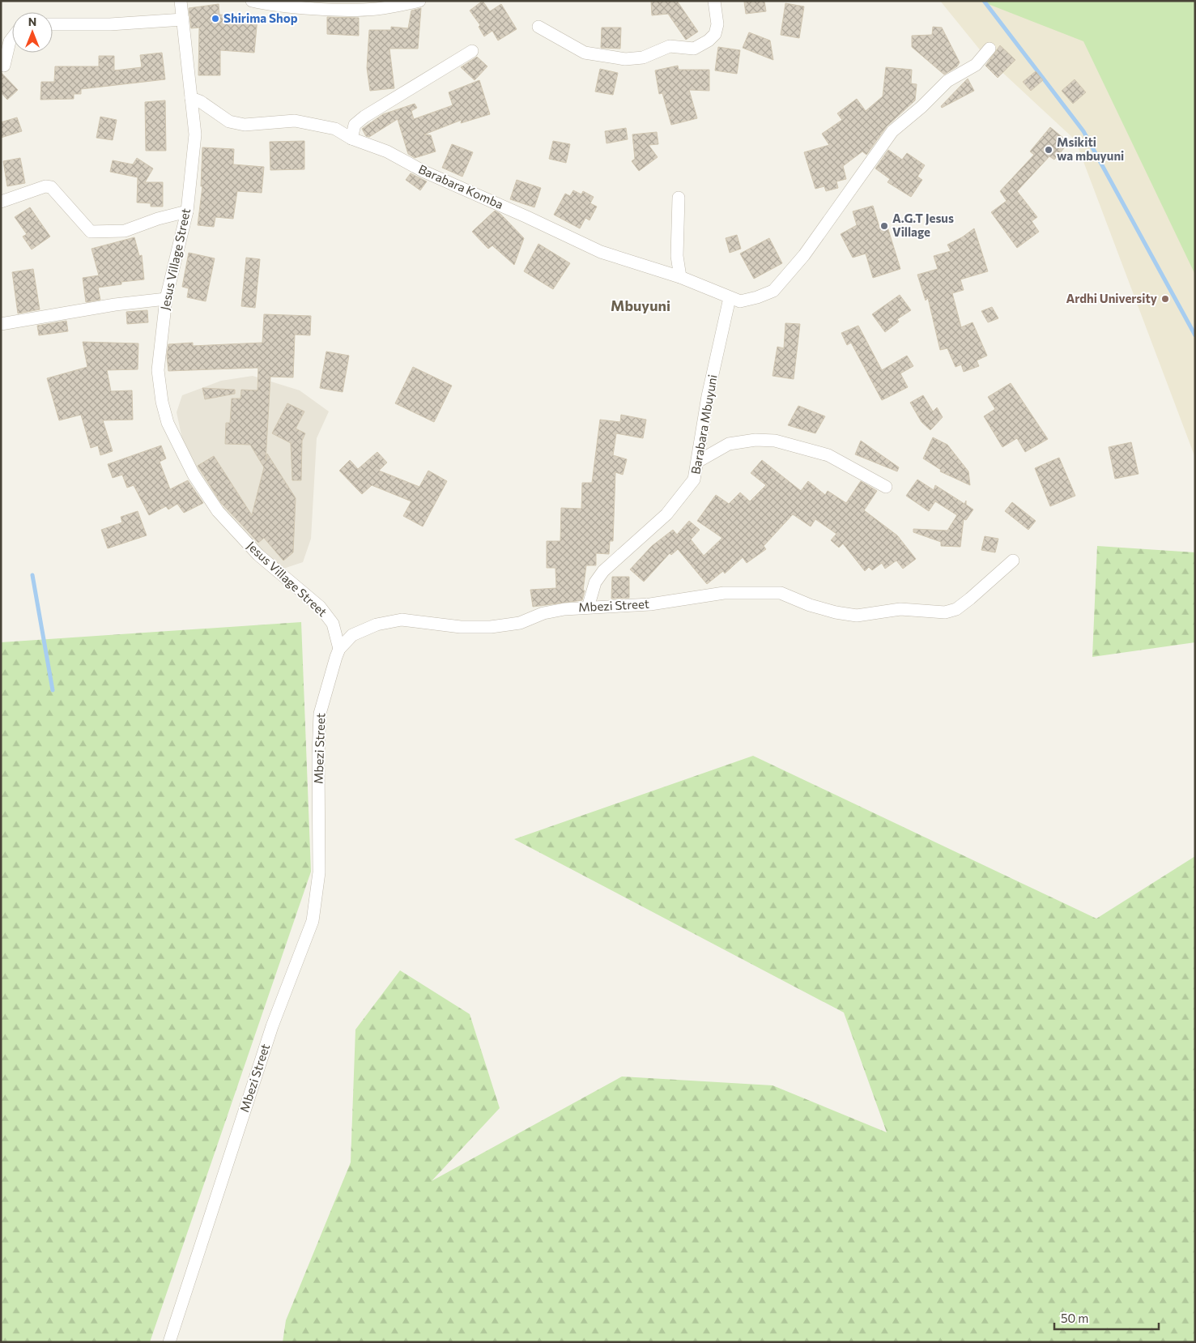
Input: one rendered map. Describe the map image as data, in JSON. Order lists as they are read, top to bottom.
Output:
{
  "streets": {
    "street": [
      "Barabara Komba",
      "Jesus Village Street",
      "Barabara Mbuyuni",
      "Mbezi Street"
    ]
  },
  "crossings": [
    ["Barabara Komba", "Jesus Village Street"],
    ["Barabara Komba", "Barabara Mbuyuni"],
    ["Jesus Village Street", "Mbezi Street"],
    ["Barabara Mbuyuni", "Mbezi Street"]
  ],
  "districts": ["Mbuyuni"],
  "places": [
    "Shirima Shop",
    "Msikiti wa mbuyuni",
    "A.G.T Jesus Village",
    "Ardhi University"
  ],
  "scale_bar": "50 m",
  "north": "top"
}
